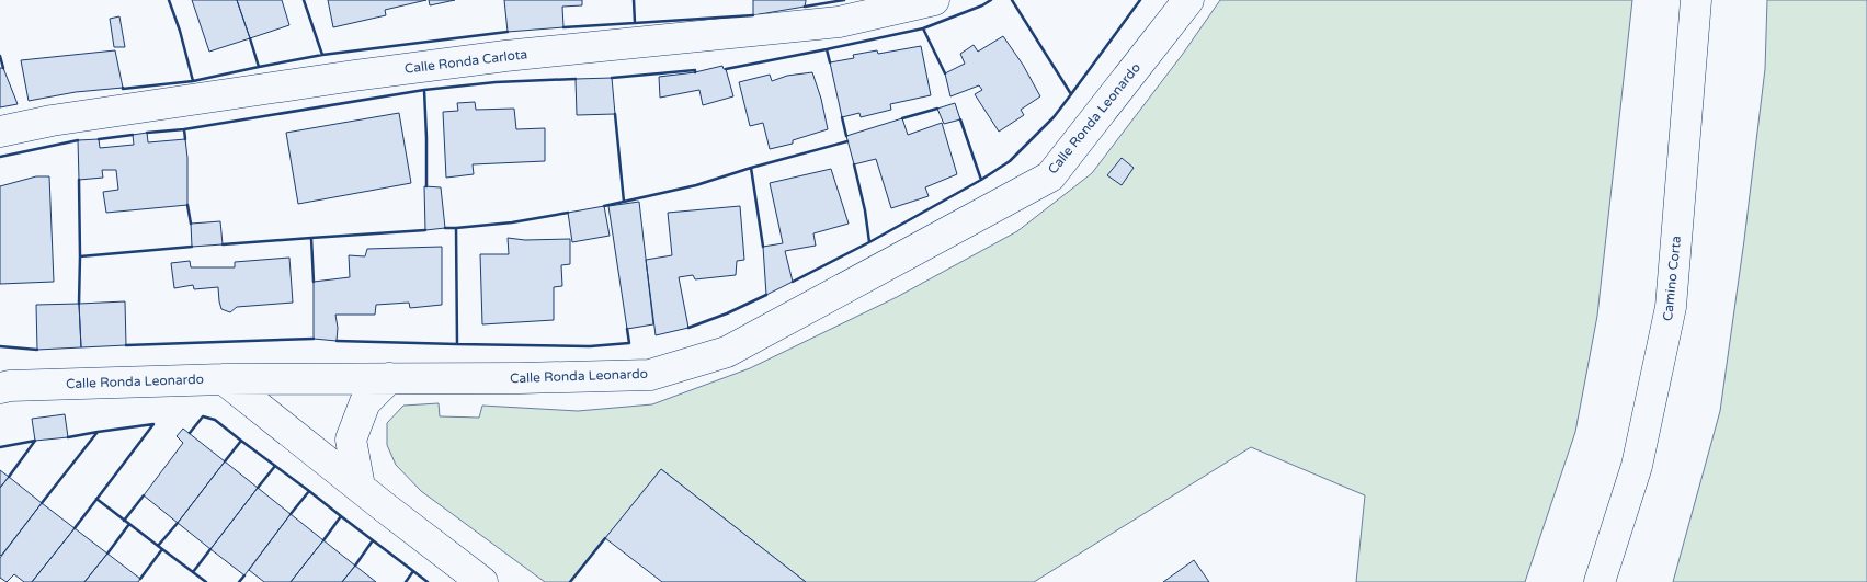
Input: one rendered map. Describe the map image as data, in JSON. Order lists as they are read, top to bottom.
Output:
{
  "streets": {
    "street": ["Calle Ronda Carlota", "Calle Ronda Leonardo", "Camino Corta"]
  }
}
